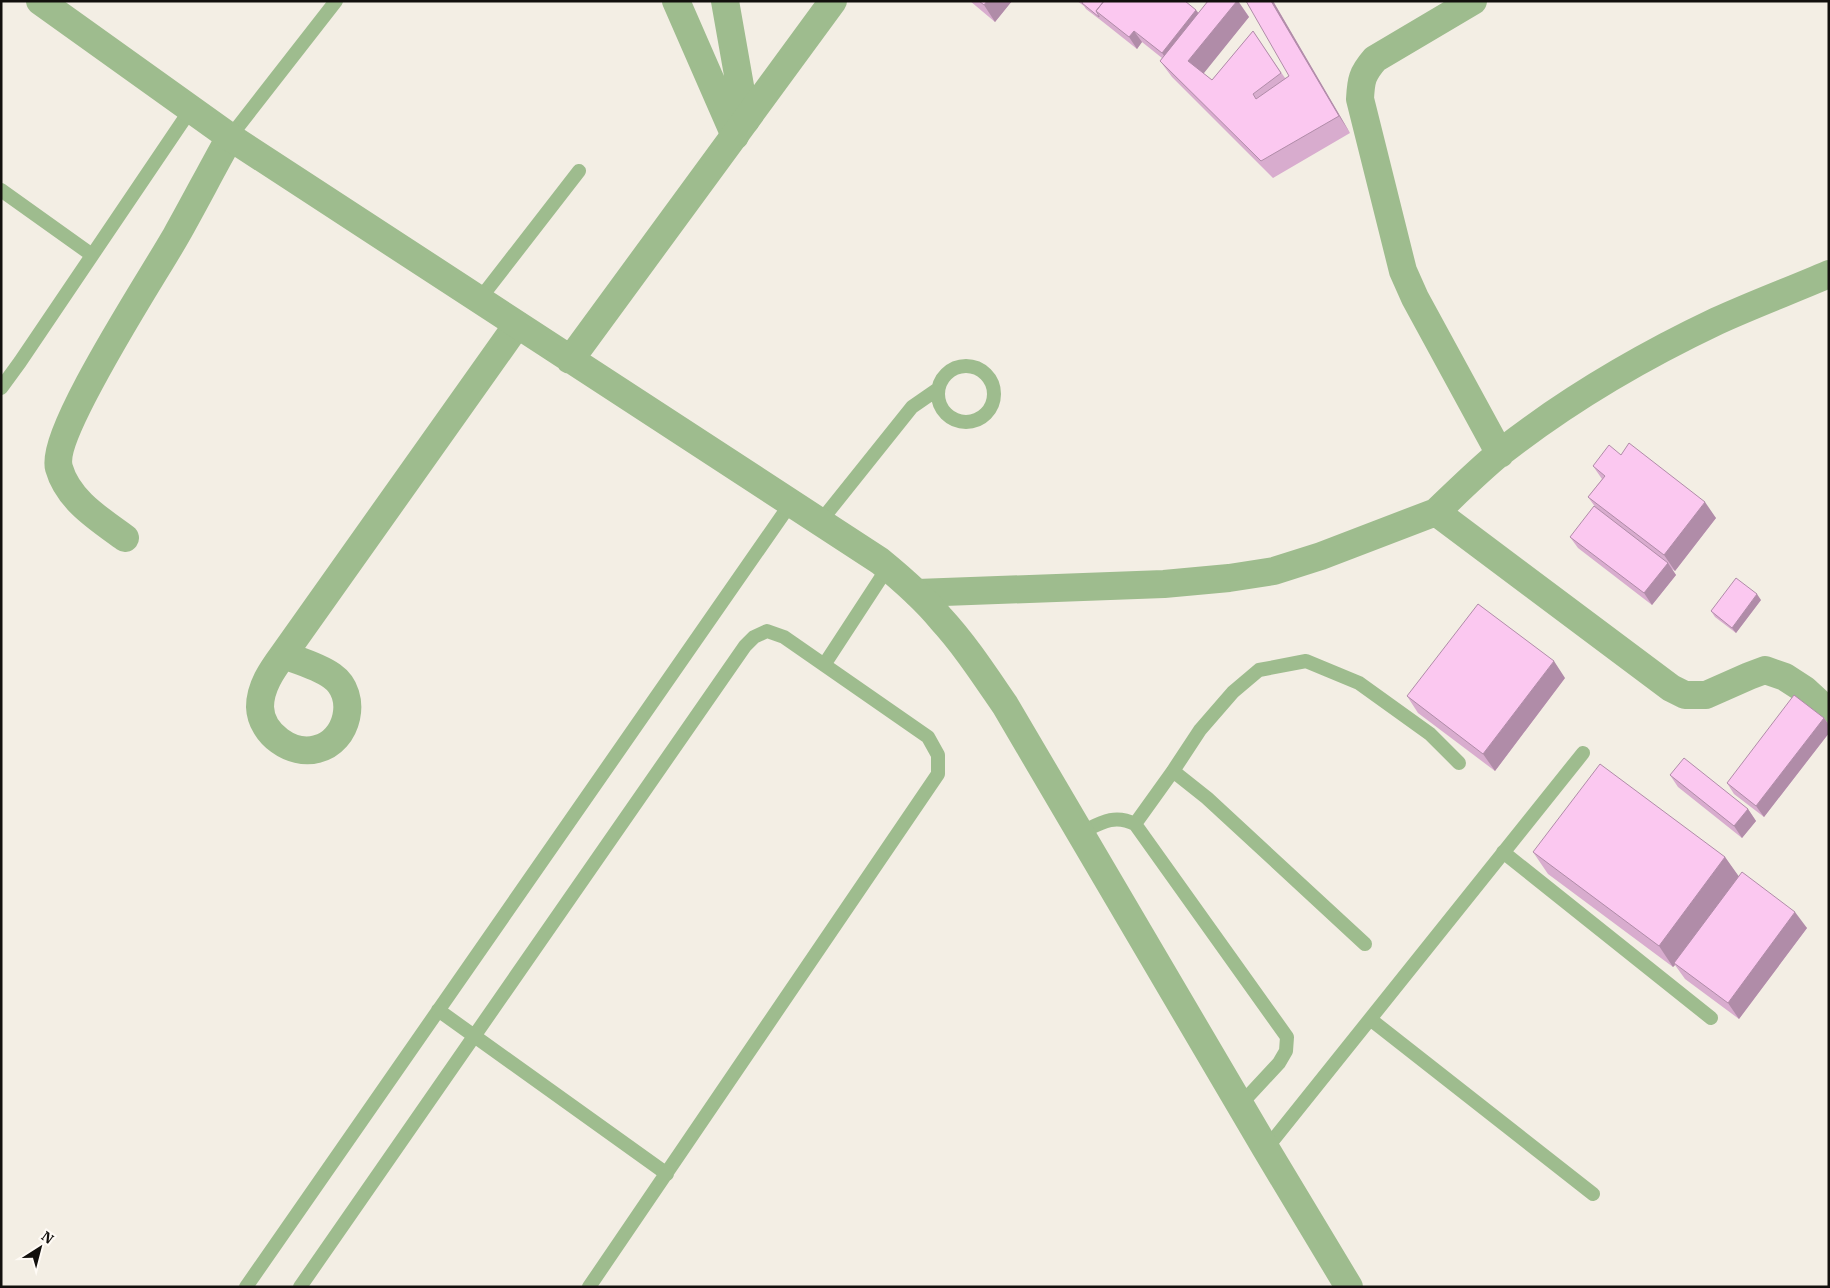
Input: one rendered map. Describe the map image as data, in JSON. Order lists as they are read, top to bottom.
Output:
{
  "north": "top right"
}
